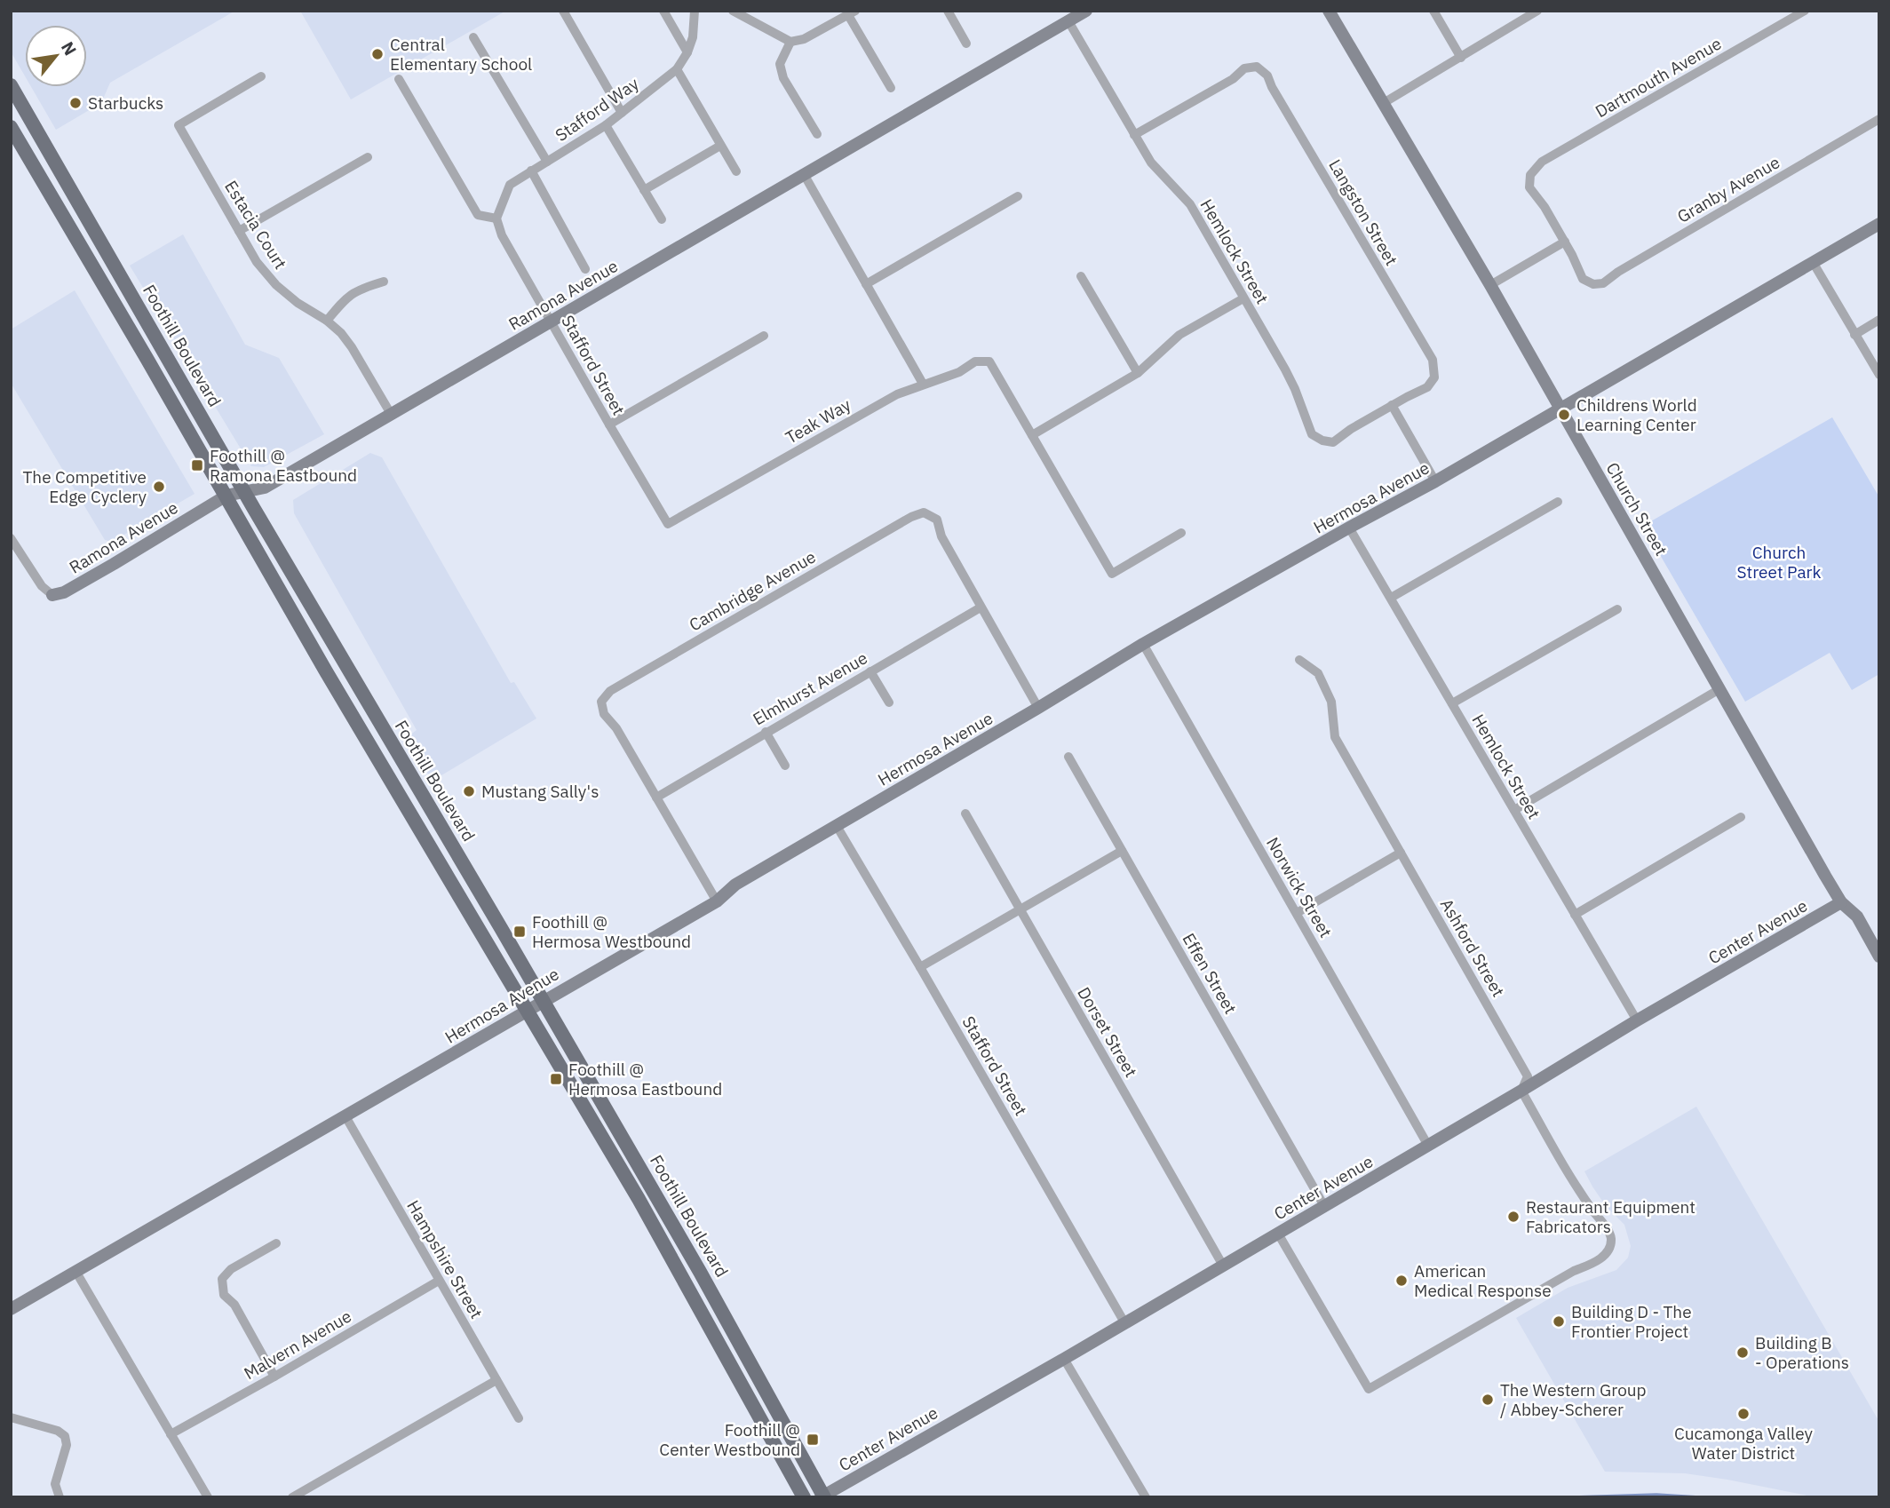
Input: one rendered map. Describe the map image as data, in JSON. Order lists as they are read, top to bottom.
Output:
{
  "streets": {
    "main road": ["Foothill Boulevard"],
    "street": [
      "Dartmouth Avenue",
      "Stafford Way",
      "Granby Avenue",
      "Langston Street",
      "Estacia Court",
      "Hemlock Street",
      "Ramona Avenue",
      "Stafford Street",
      "Teak Way",
      "Hermosa Avenue",
      "Church Street",
      "Cambridge Avenue",
      "Elmhurst Avenue",
      "Norwick Street",
      "Center Avenue",
      "Ashford Street",
      "Effen Street",
      "Dorset Street",
      "Hampshire Street",
      "Malvern Avenue"
    ]
  },
  "crossings": [
    ["Dartmouth Avenue", "Granby Avenue"],
    ["Stafford Way", "Stafford Street"],
    ["Langston Street", "Hemlock Street"],
    ["Estacia Court", "Ramona Avenue"],
    ["Hemlock Street", "Ramona Avenue"],
    ["Hemlock Street", "Hermosa Avenue"],
    ["Hemlock Street", "Center Avenue"],
    ["Ramona Avenue", "Foothill Boulevard"],
    ["Ramona Avenue", "Stafford Street"],
    ["Foothill Boulevard", "Hermosa Avenue"],
    ["Foothill Boulevard", "Center Avenue"],
    ["Stafford Street", "Teak Way"],
    ["Stafford Street", "Hermosa Avenue"],
    ["Stafford Street", "Center Avenue"],
    ["Hermosa Avenue", "Church Street"],
    ["Hermosa Avenue", "Norwick Street"],
    ["Hermosa Avenue", "Hampshire Street"],
    ["Church Street", "Center Avenue"],
    ["Cambridge Avenue", "Elmhurst Avenue"],
    ["Norwick Street", "Center Avenue"],
    ["Center Avenue", "Ashford Street"],
    ["Center Avenue", "Effen Street"],
    ["Center Avenue", "Dorset Street"],
    ["Hampshire Street", "Malvern Avenue"]
  ],
  "parks": ["Church Street Park"],
  "places": {
    "other": [
      "Central Elementary School",
      "Starbucks",
      "Childrens World Learning Center",
      "The Competitive Edge Cyclery",
      "Mustang Sally's",
      "Restaurant Equipment Fabricators",
      "American Medical Response",
      "Building D - The Frontier Project",
      "Building B - Operations",
      "The Western Group / Abbey-Scherer",
      "Cucamonga Valley Water District"
    ],
    "transit": [
      "Foothill @ Ramona Eastbound",
      "Foothill @ Hermosa Westbound",
      "Foothill @ Hermosa Eastbound",
      "Foothill @ Center Westbound"
    ]
  },
  "north": "top right"
}
